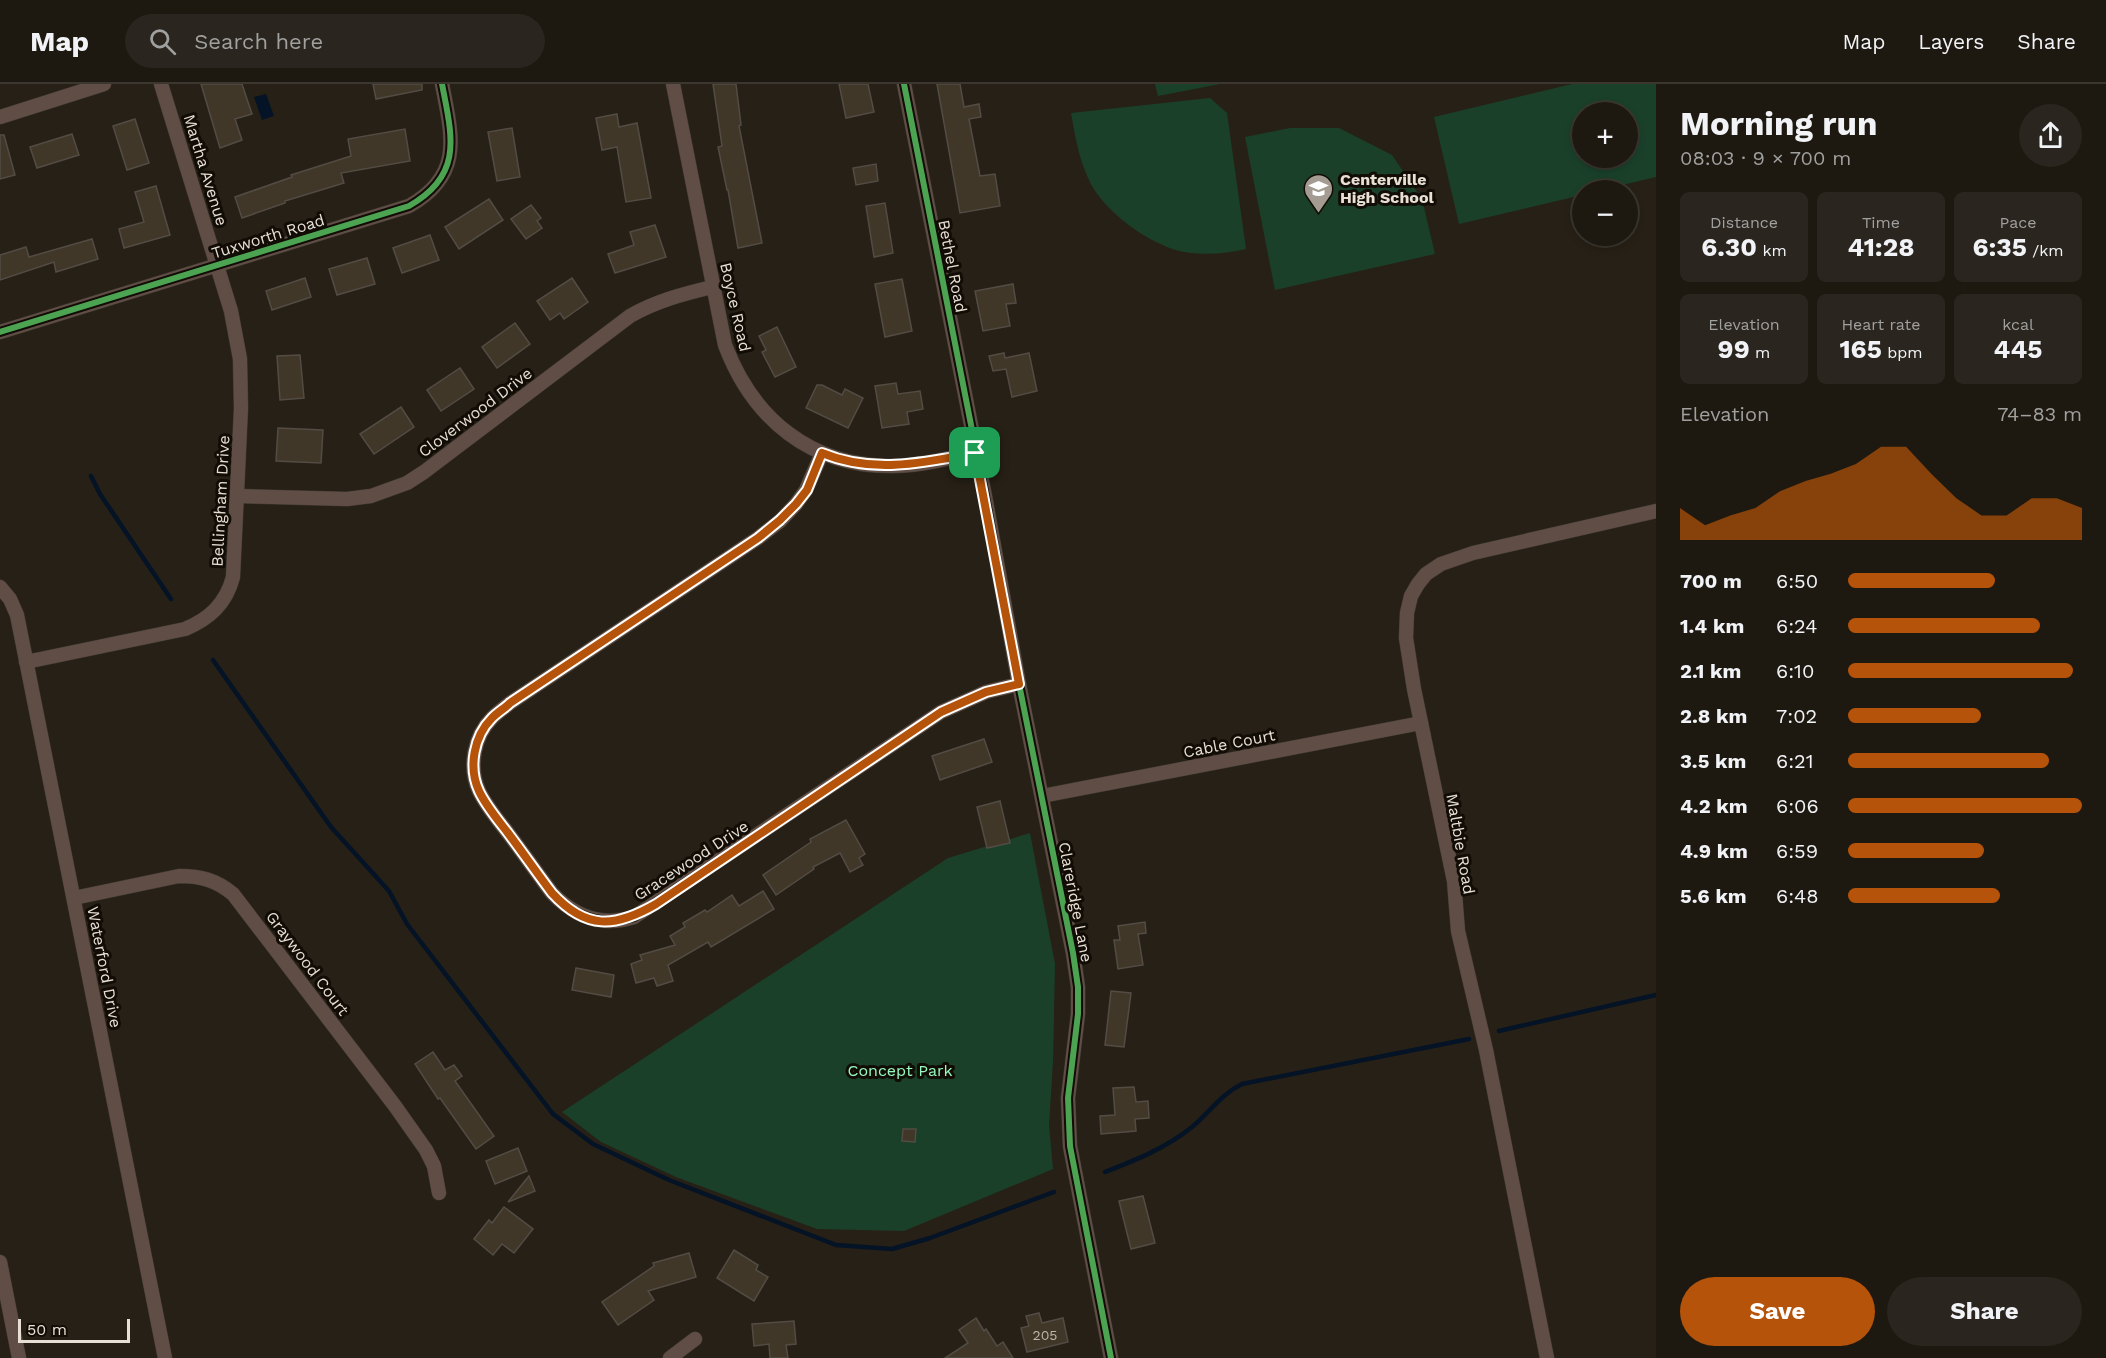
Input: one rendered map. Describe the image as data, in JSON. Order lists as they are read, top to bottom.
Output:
{
  "streets": {
    "street": [
      "Martha Avenue",
      "Tuxworth Road",
      "Bethel Road",
      "Boyce Road",
      "Cloverwood Drive",
      "Bellingham Drive",
      "Cable Court",
      "Maltbie Road",
      "Gracewood Drive",
      "Clareridge Lane",
      "Graywood Court",
      "Waterford Drive"
    ]
  },
  "crossings": [
    ["Martha Avenue", "Tuxworth Road"],
    ["Martha Avenue", "Bellingham Drive"],
    ["Tuxworth Road", "Bellingham Drive"],
    ["Bethel Road", "Boyce Road"],
    ["Bethel Road", "Clareridge Lane"],
    ["Boyce Road", "Cloverwood Drive"],
    ["Boyce Road", "Gracewood Drive"],
    ["Boyce Road", "Clareridge Lane"],
    ["Cloverwood Drive", "Bellingham Drive"],
    ["Bellingham Drive", "Waterford Drive"],
    ["Cable Court", "Maltbie Road"],
    ["Cable Court", "Clareridge Lane"],
    ["Gracewood Drive", "Clareridge Lane"],
    ["Graywood Court", "Waterford Drive"]
  ],
  "parks": ["Concept Park"],
  "places": {
    "school or university": ["Centerville High School"]
  },
  "house_numbers": ["205"],
  "scale_bar": "50 m",
  "page": {
    "header": "Map",
    "search": "Search here",
    "nav": ["Map", "Layers", "Share"],
    "heading": ["Morning run", "08:03 · 9 × 700 m"],
    "map_buttons": ["+", "−"],
    "stats": [
      ["Distance", "6.30 km"],
      ["Time", "41:28"],
      ["Pace", "6:35 /km"],
      ["Elevation", "99 m"],
      ["Heart rate", "165 bpm"],
      ["kcal", "445"]
    ],
    "chart": ["Elevation", "74–83 m"],
    "list": [
      {
        "name": "700 m",
        "note": "6:50"
      },
      {
        "name": "1.4 km",
        "note": "6:24"
      },
      {
        "name": "2.1 km",
        "note": "6:10"
      },
      {
        "name": "2.8 km",
        "note": "7:02"
      },
      {
        "name": "3.5 km",
        "note": "6:21"
      },
      {
        "name": "4.2 km",
        "note": "6:06"
      },
      {
        "name": "4.9 km",
        "note": "6:59"
      },
      {
        "name": "5.6 km",
        "note": "6:48"
      }
    ],
    "buttons": ["Save", "Share"],
    "scale": "50 m"
  }
}
